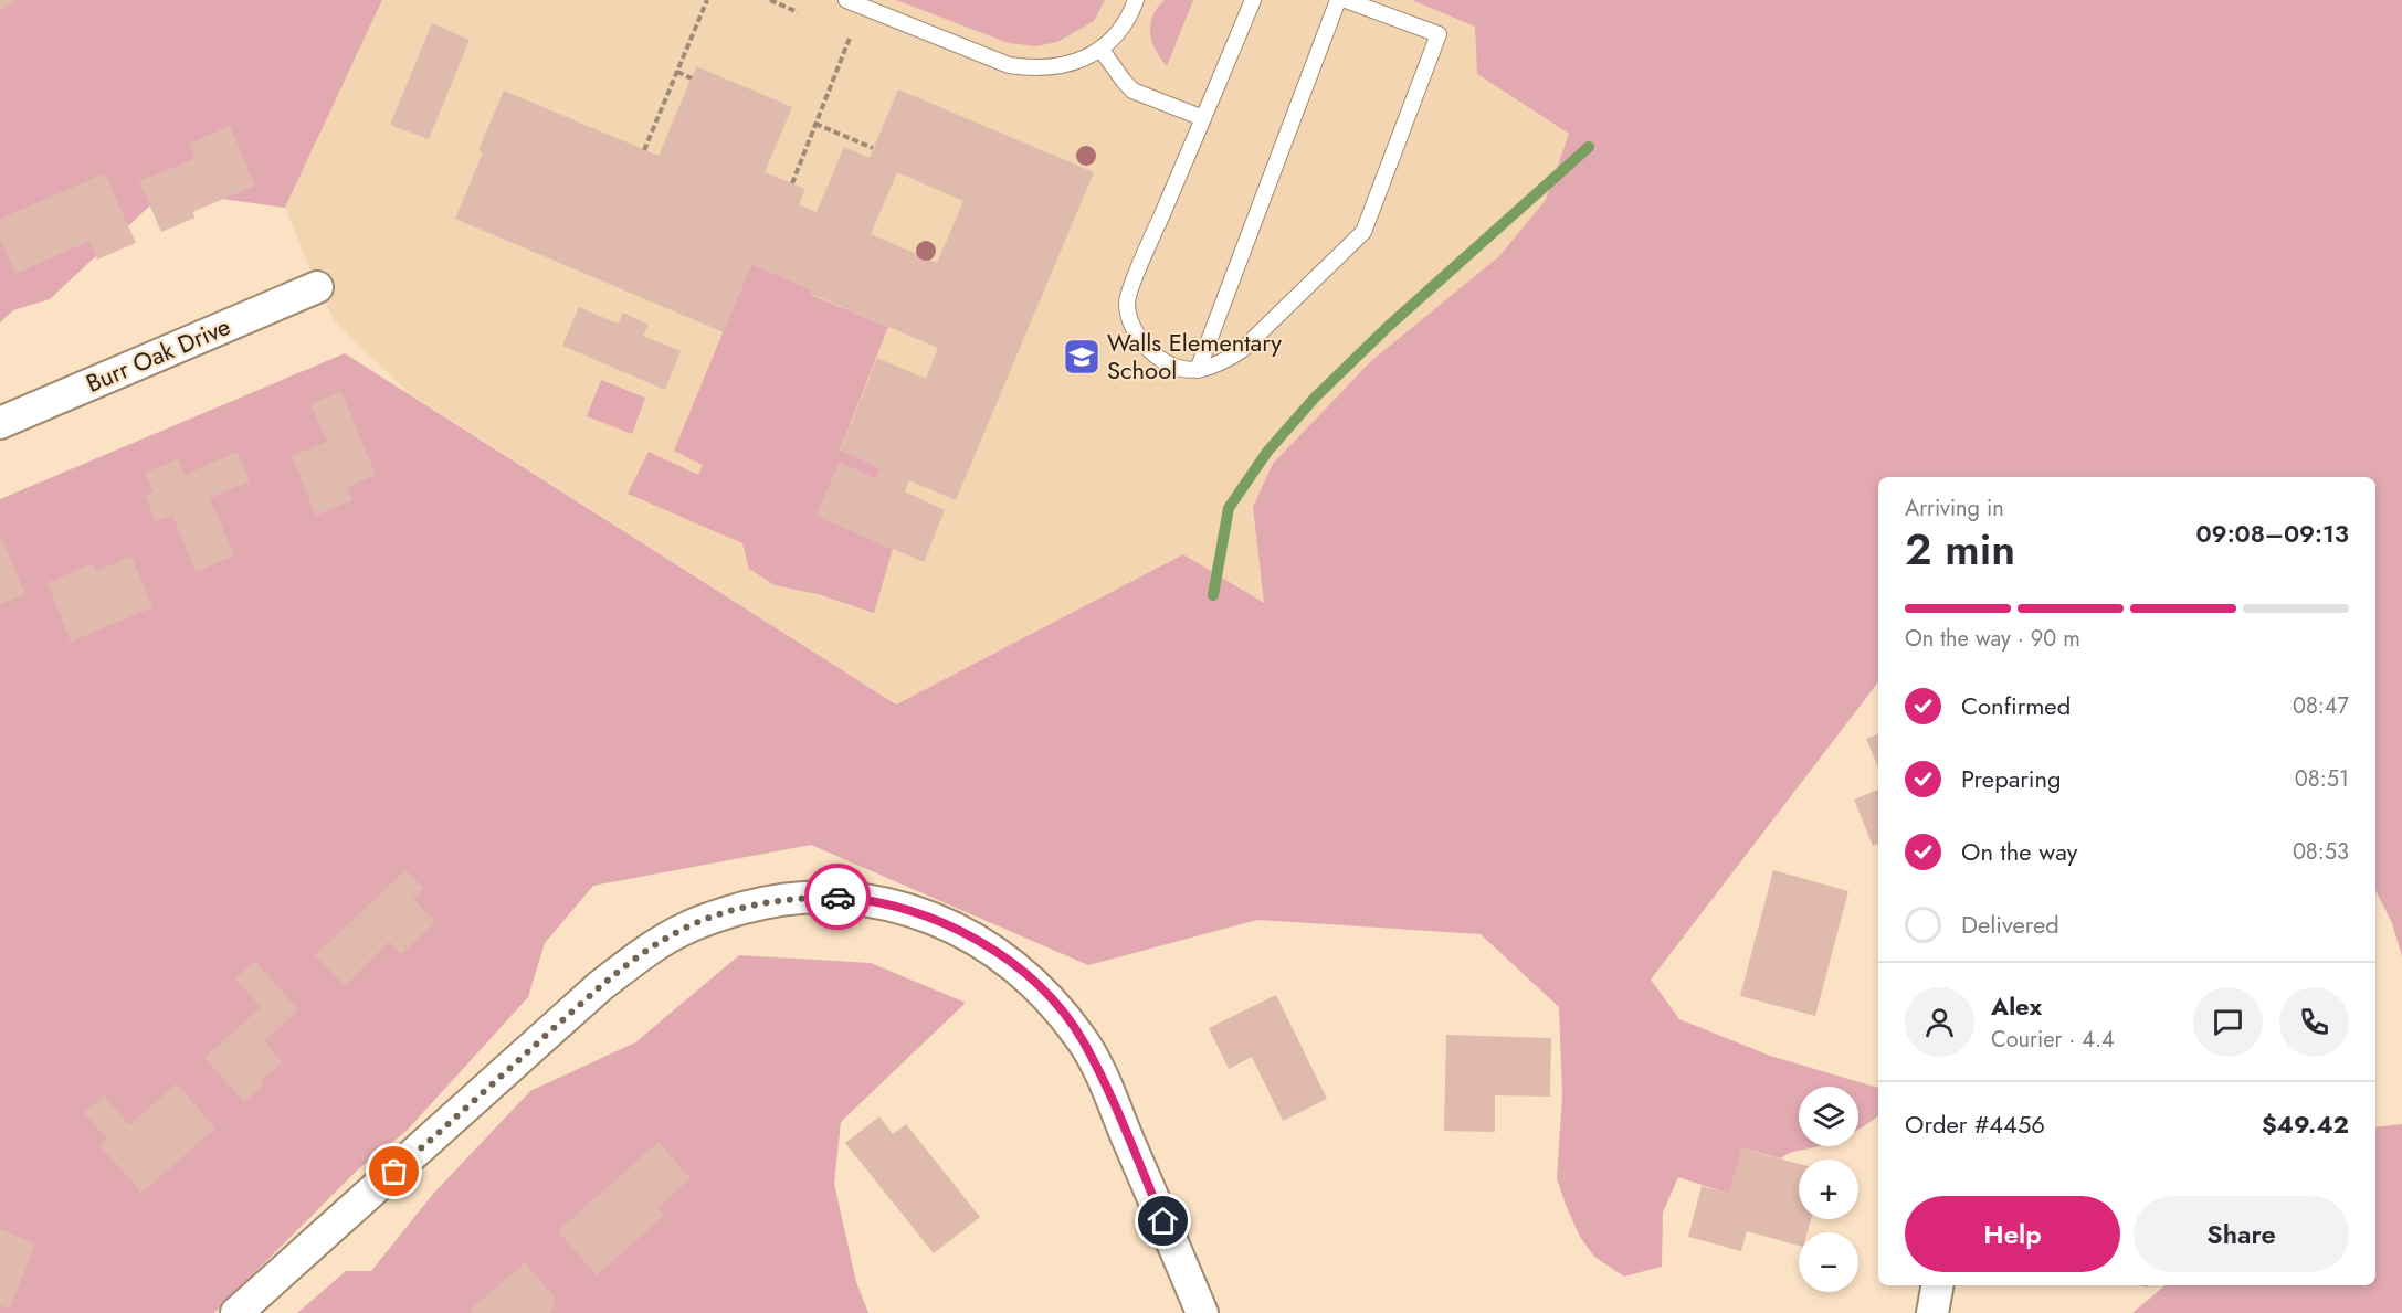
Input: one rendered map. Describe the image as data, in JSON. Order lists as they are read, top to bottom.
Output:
{
  "streets": {
    "street": ["Burr Oak Drive"]
  },
  "places": {
    "school or university": ["Walls Elementary School"]
  },
  "page": {
    "heading": ["2 min", "Arriving in", "09:08–09:13"],
    "panel": [
      "Alex",
      "Courier · 4.4",
      "Order #4456",
      "$49.42"
    ],
    "bar": "On the way · 90 m",
    "list": [
      ["Confirmed", "08:47"],
      ["Preparing", "08:51"],
      ["On the way", "08:53"],
      "Delivered"
    ],
    "map_buttons": ["+", "−"],
    "buttons": ["Help", "Share"]
  }
}
